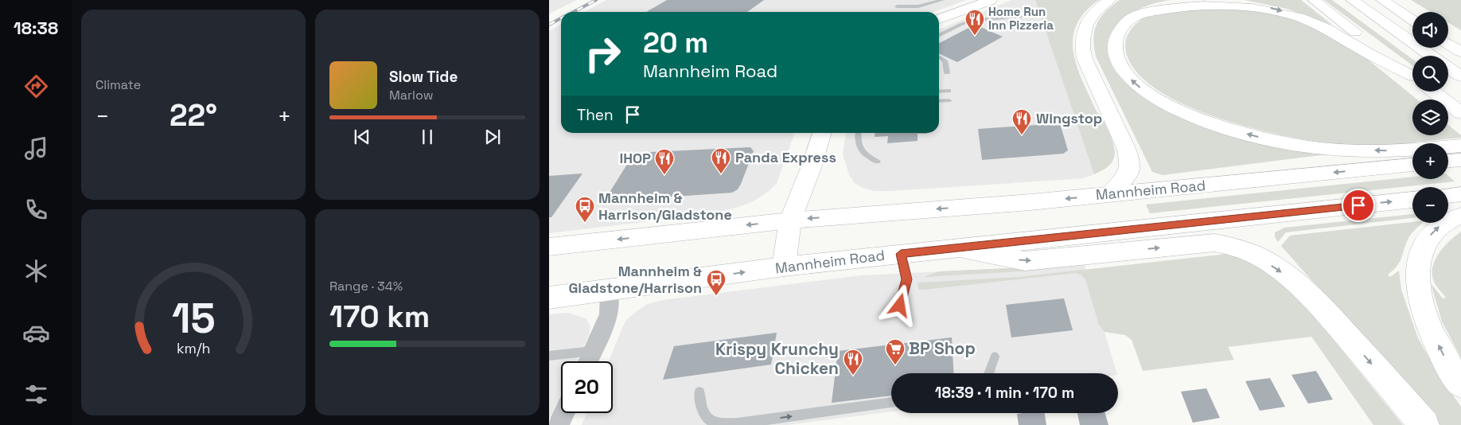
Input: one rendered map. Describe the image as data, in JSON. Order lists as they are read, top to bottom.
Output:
{
  "streets": {
    "main road": ["Mannheim Road"]
  },
  "places": {
    "restaurant": [
      "Home Run Inn Pizzeria",
      "Wingstop",
      "Panda Express",
      "IHOP",
      "Krispy Krunchy Chicken"
    ],
    "bus stop": ["Mannheim & Harrison/Gladstone", "Mannheim & Gladstone/Harrison"],
    "supermarket": ["BP Shop"]
  },
  "page": {
    "tabs": "18:38",
    "tile": [
      "Climate",
      ["Range · 34%", "170 km"]
    ],
    "map_buttons": ["+", "−"],
    "turn": ["20 m", "Mannheim Road"],
    "song": ["Slow Tide", "Marlow"],
    "then": "Then",
    "heat": ["−", "22°", "+"],
    "limit": "20",
    "trip": "18:39 · 1 min · 170 m",
    "gauge": ["15", "km/h"]
  }
}
